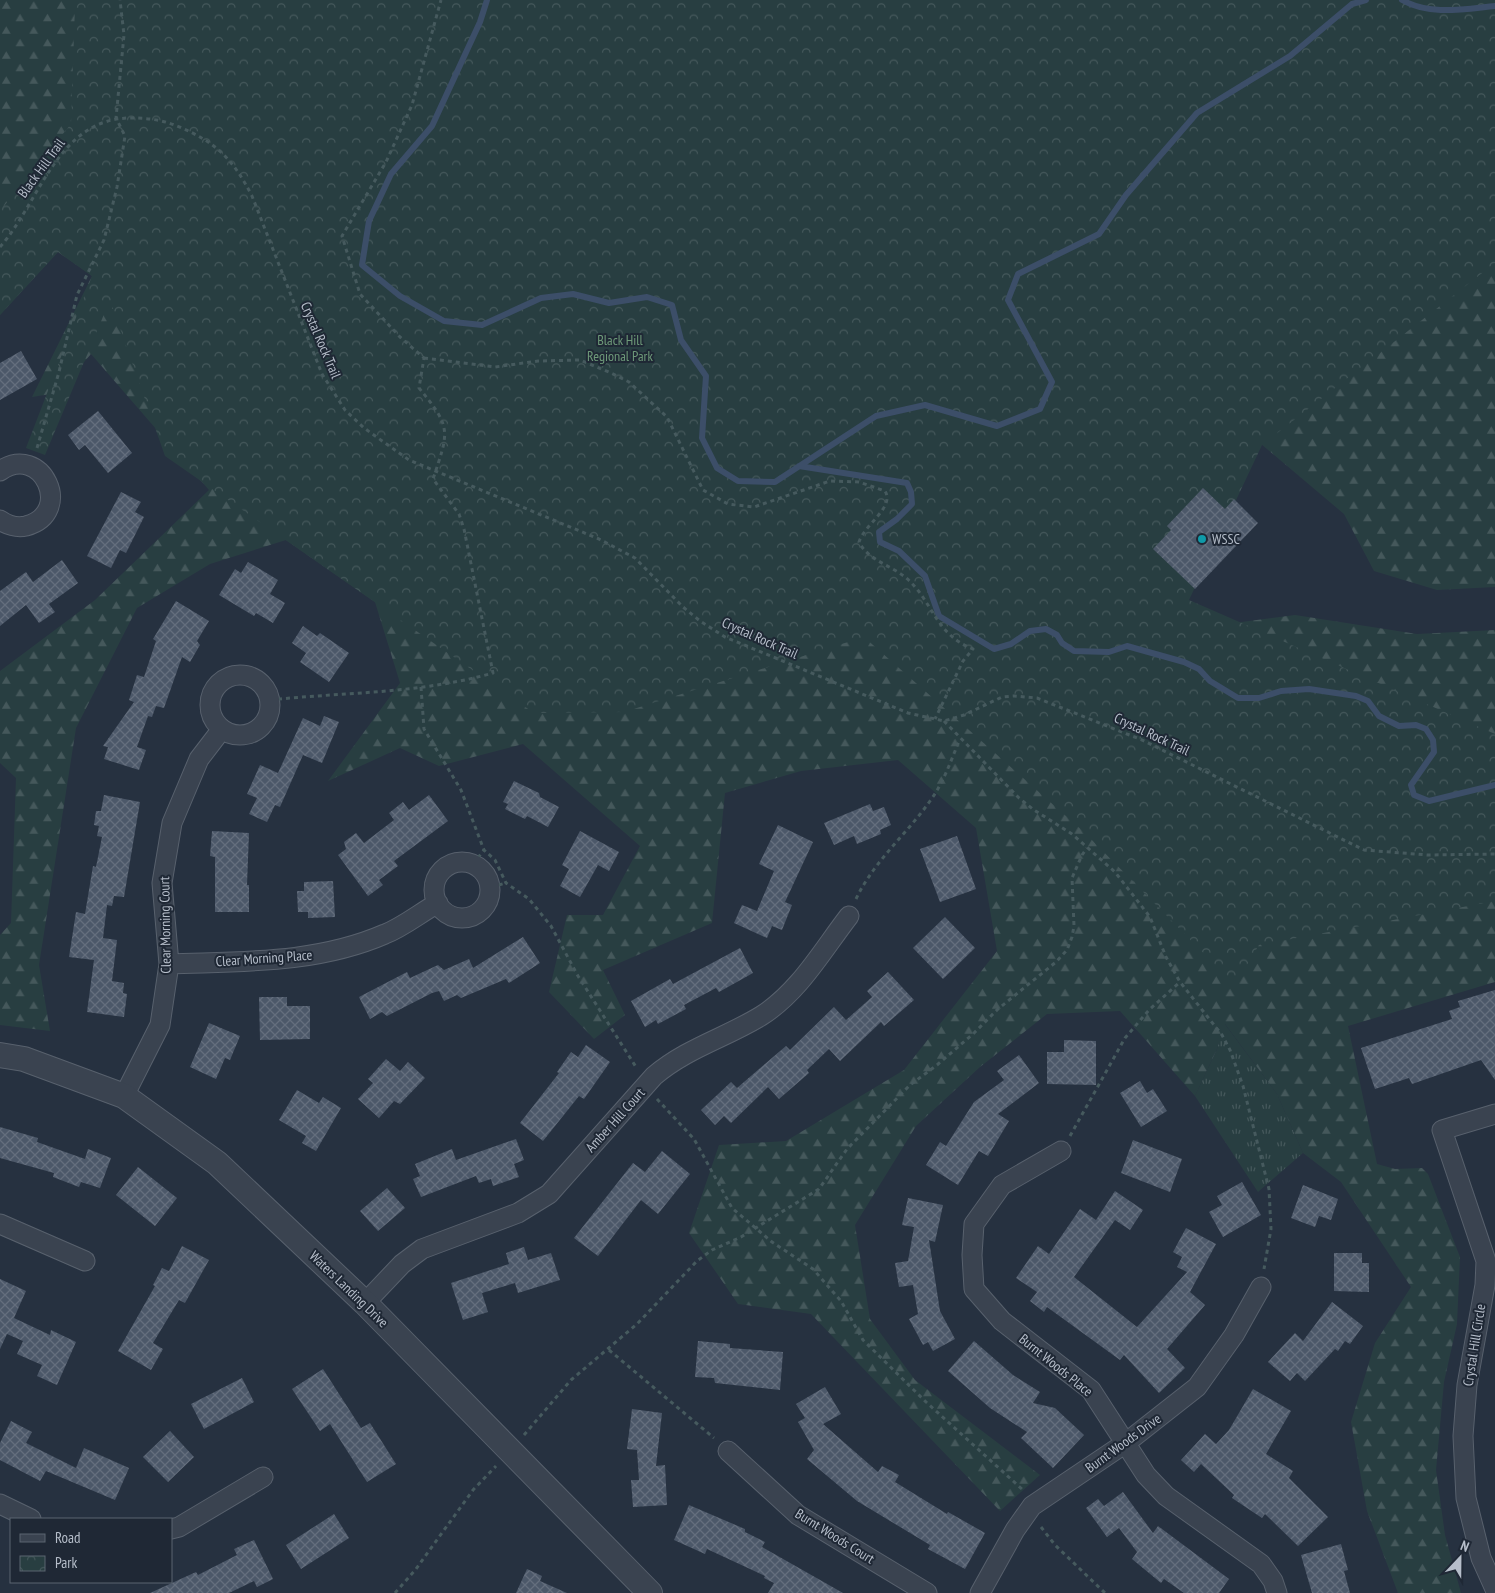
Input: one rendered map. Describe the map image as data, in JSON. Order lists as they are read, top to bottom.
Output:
{
  "streets": {
    "street": [
      "Clear Morning Court",
      "Clear Morning Place",
      "Amber Hill Court",
      "Waters Landing Drive",
      "Crystal Hill Circle",
      "Burnt Woods Place",
      "Burnt Woods Drive",
      "Burnt Woods Court"
    ],
    "path": ["Black Hill Trail", "Crystal Rock Trail"]
  },
  "crossings": [
    ["Black Hill Trail", "Crystal Rock Trail"],
    ["Clear Morning Court", "Clear Morning Place"],
    ["Clear Morning Court", "Waters Landing Drive"],
    ["Amber Hill Court", "Waters Landing Drive"],
    ["Burnt Woods Place", "Burnt Woods Drive"]
  ],
  "parks": ["Black Hill Regional Park"],
  "places": ["WSSC"],
  "legend": ["Road", "Park"],
  "north": "top"
}
